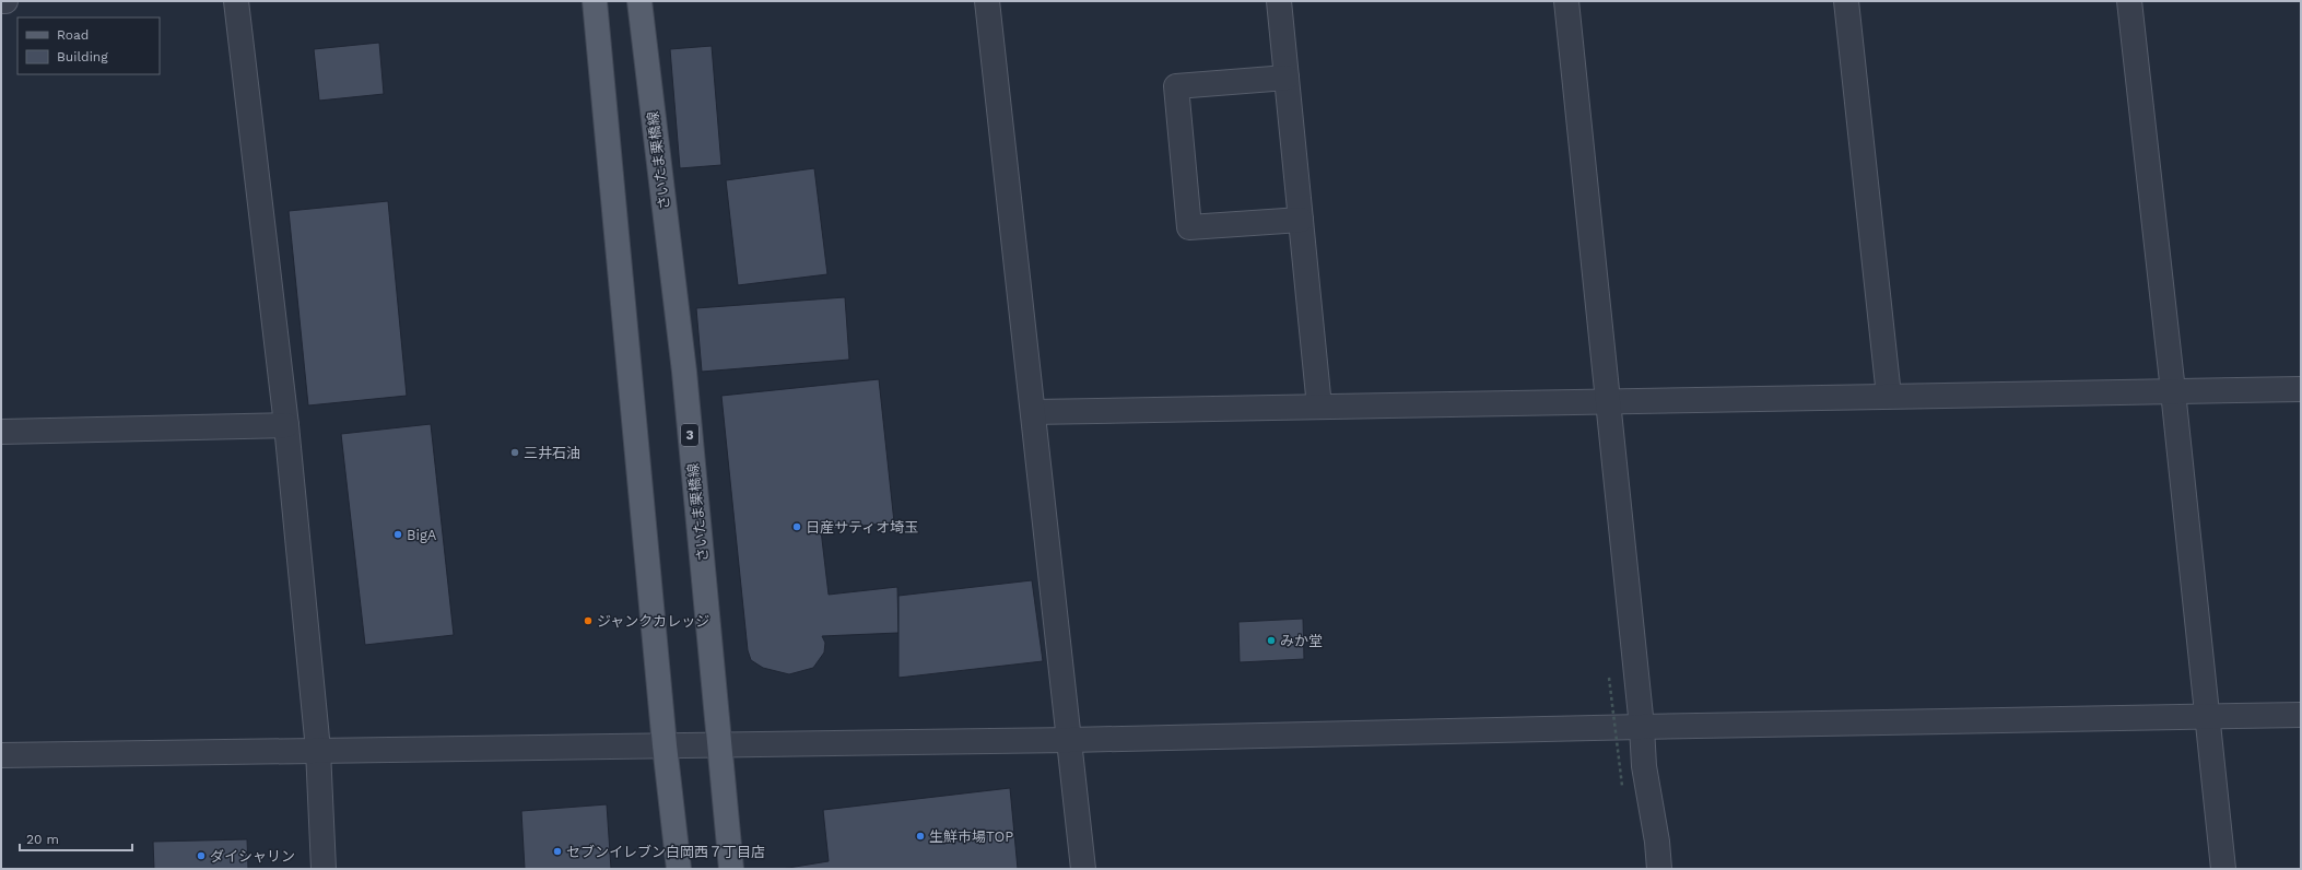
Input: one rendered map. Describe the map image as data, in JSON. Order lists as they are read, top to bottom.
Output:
{
  "streets": {
    "main road": ["さいたま栗橋線", "3"]
  },
  "places": [
    "三井石油",
    "日産サティオ埼玉",
    "BigA",
    "ジャンクカレッジ",
    "みか堂",
    "生鮮市場TOP",
    "セブンイレブン白岡西７丁目店",
    "ダイシャリン"
  ],
  "legend": ["Road", "Building"],
  "scale_bar": "20 m"
}
